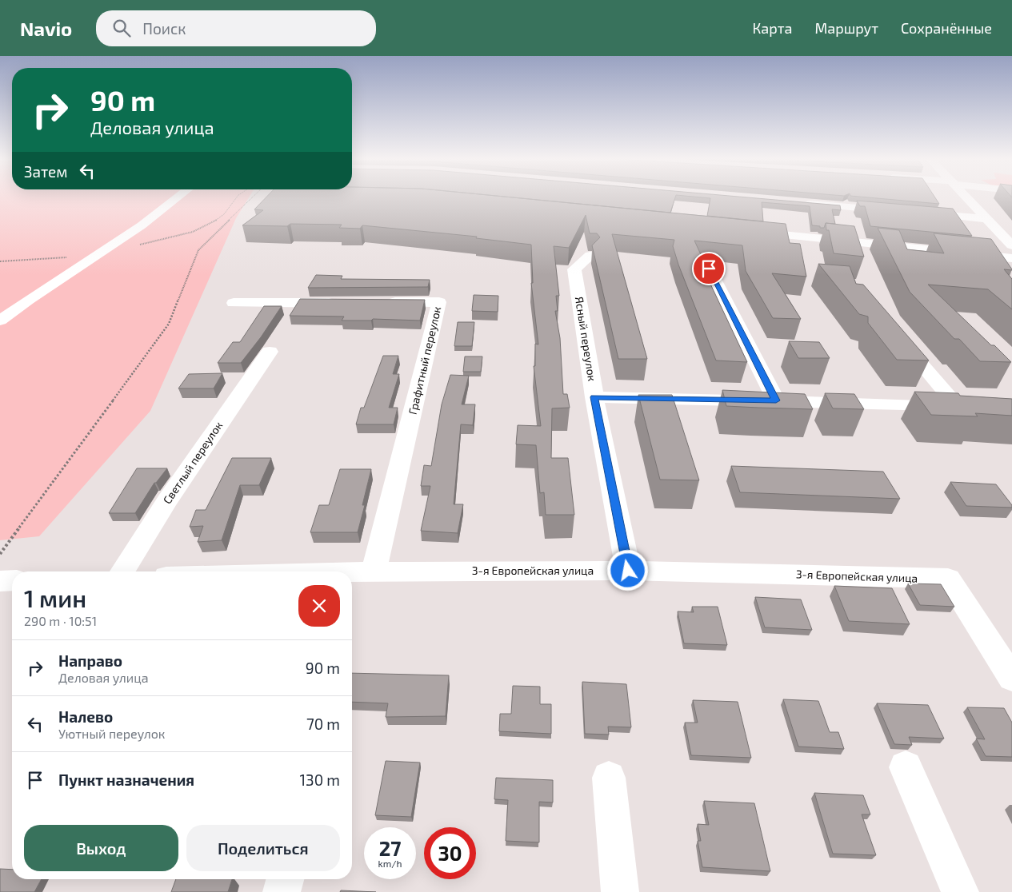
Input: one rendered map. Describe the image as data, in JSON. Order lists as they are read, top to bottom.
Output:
{
  "streets": {
    "street": [
      "Ясный переулок",
      "Графитный переулок",
      "Светлый переулок",
      "3-я Европейская улица"
    ]
  },
  "crossings": [
    ["Ясный переулок", "3-я Европейская улица"],
    ["Графитный переулок", "3-я Европейская улица"]
  ],
  "page": {
    "header": "Navio",
    "search": "Поиск",
    "nav": ["Карта", "Маршрут", "Сохранённые"],
    "turn": ["90 m", "Деловая улица"],
    "then": "Затем",
    "heading": ["1 мин", "290 m · 10:51"],
    "list": [
      {
        "name": "Направо",
        "note": "Деловая улица",
        "value": "90 m"
      },
      {
        "name": "Налево",
        "note": "Уютный переулок",
        "value": "70 m"
      },
      {
        "name": "Пункт назначения",
        "value": "130 m"
      }
    ],
    "buttons": ["Выход", "Поделиться"],
    "speed": "27 km/h",
    "limit": "30"
  }
}
